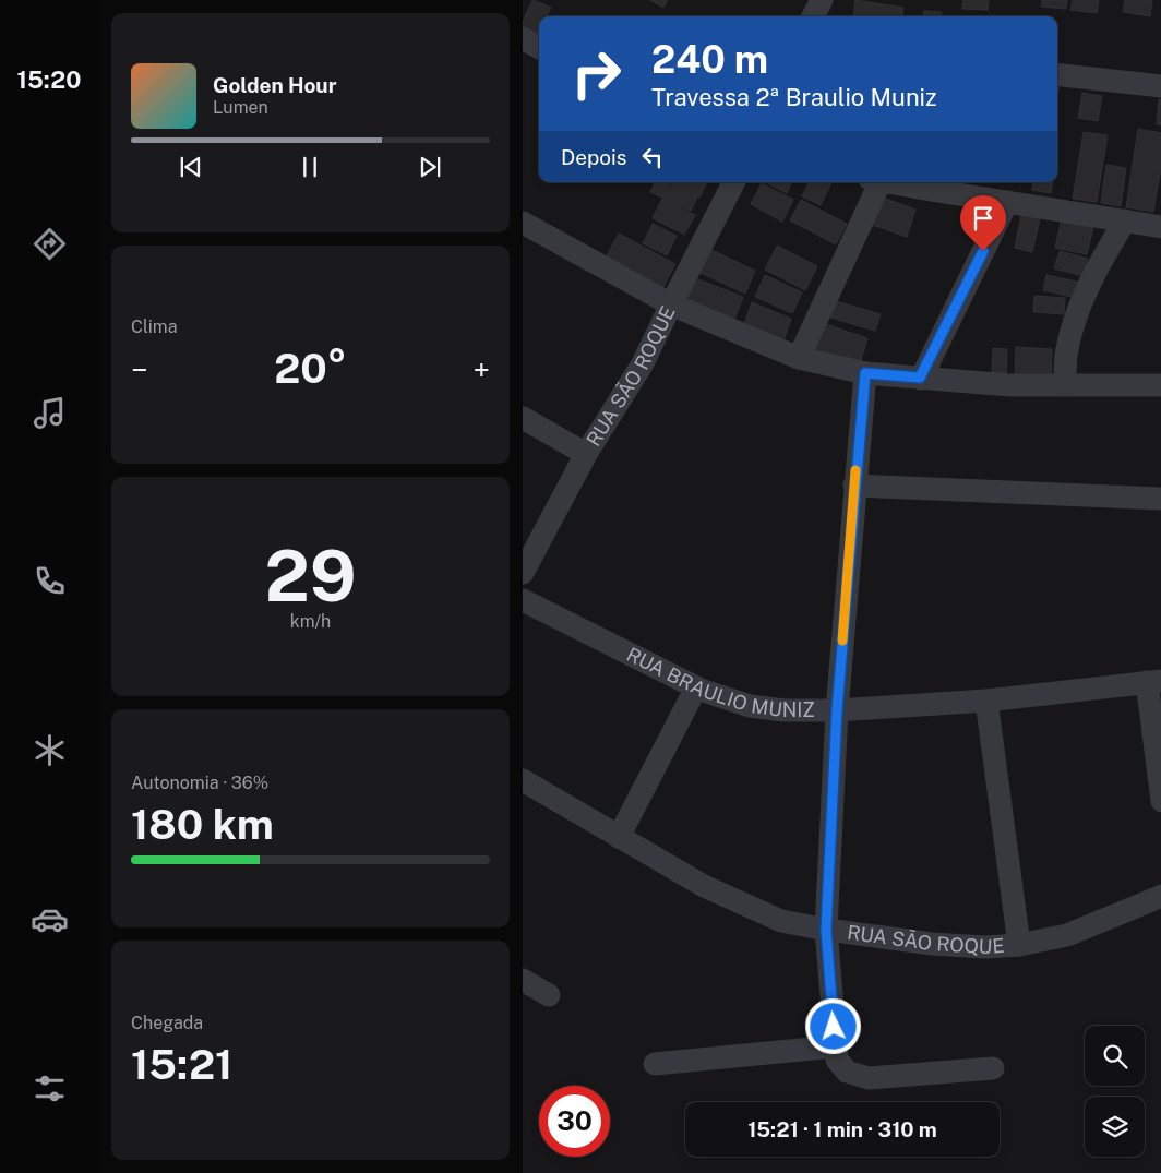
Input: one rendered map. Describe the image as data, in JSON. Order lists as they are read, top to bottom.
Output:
{
  "streets": {
    "street": ["RUA SÃO ROQUE", "RUA BRAULIO MUNIZ"]
  },
  "page": {
    "tabs": "15:20",
    "turn": ["240 m", "Travessa 2ª Braulio Muniz"],
    "song": ["Golden Hour", "Lumen"],
    "then": "Depois",
    "tile": [
      "Clima",
      ["29", "km/h"],
      ["Autonomia · 36%", "180 km"],
      ["Chegada", "15:21"]
    ],
    "heat": ["−", "20°", "+"],
    "limit": "30",
    "trip": "15:21 · 1 min · 310 m"
  }
}
